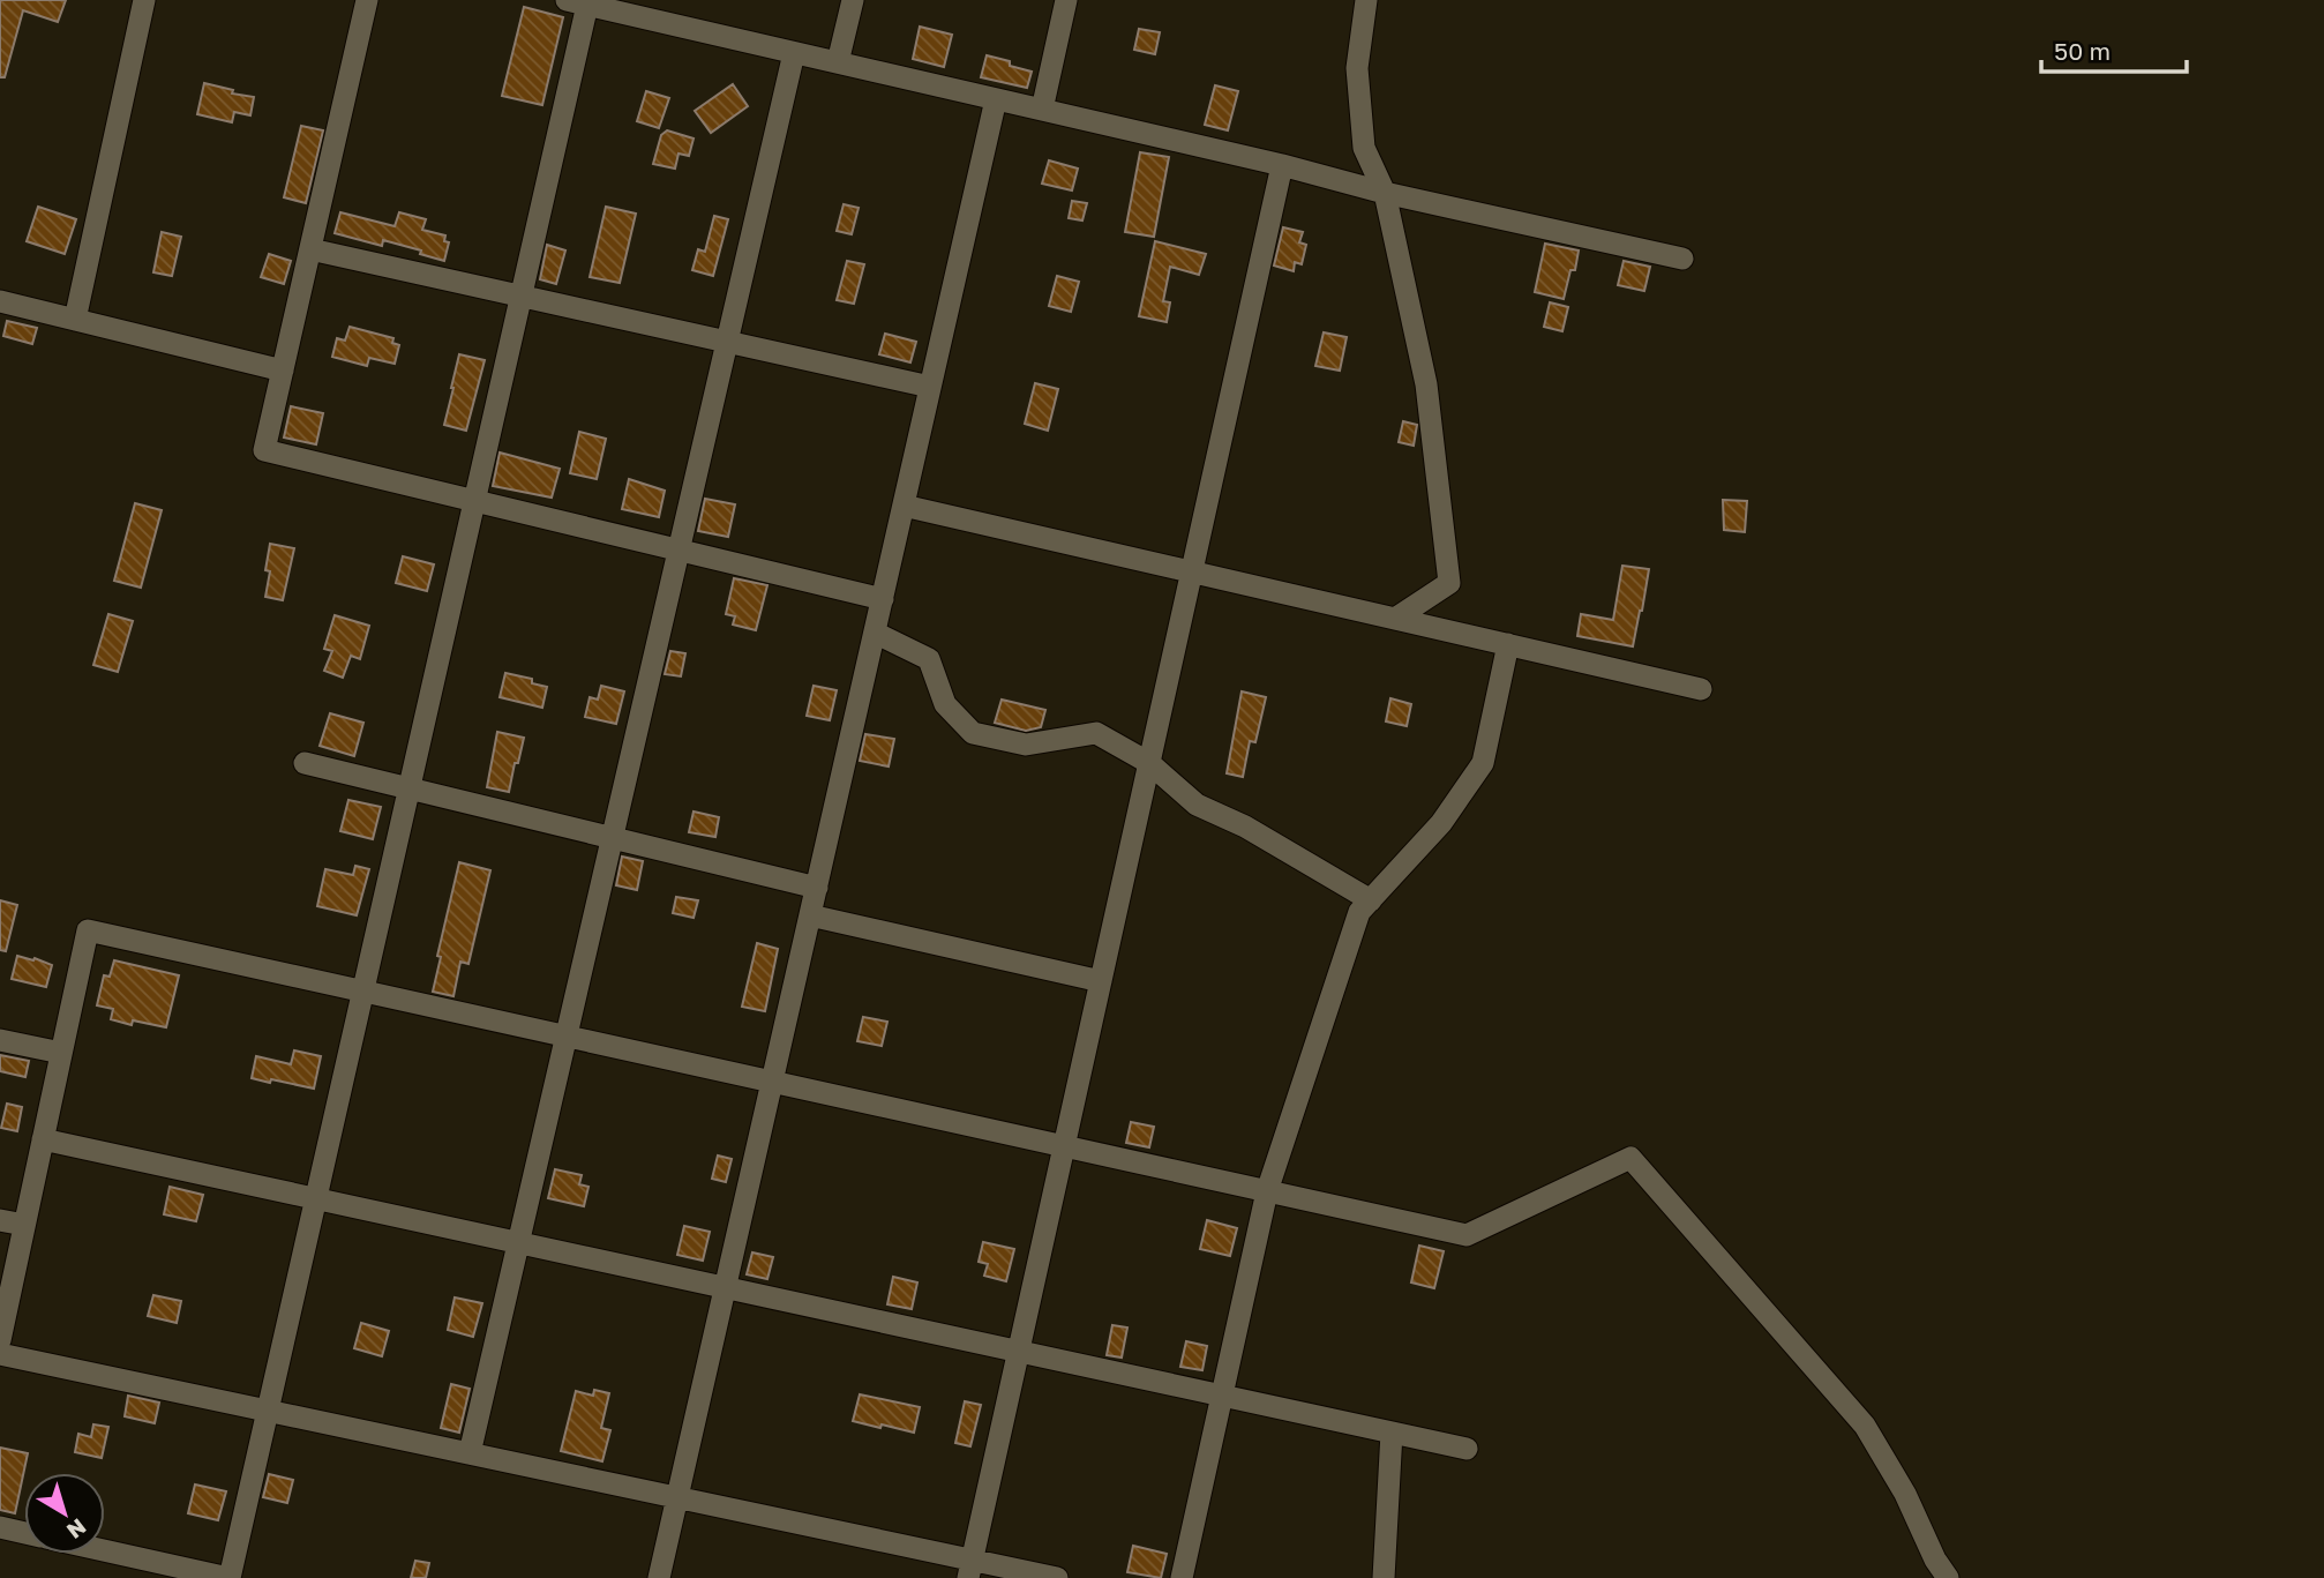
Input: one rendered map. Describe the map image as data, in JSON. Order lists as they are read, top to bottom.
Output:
{
  "scale_bar": "50 m",
  "north": "bottom right"
}
